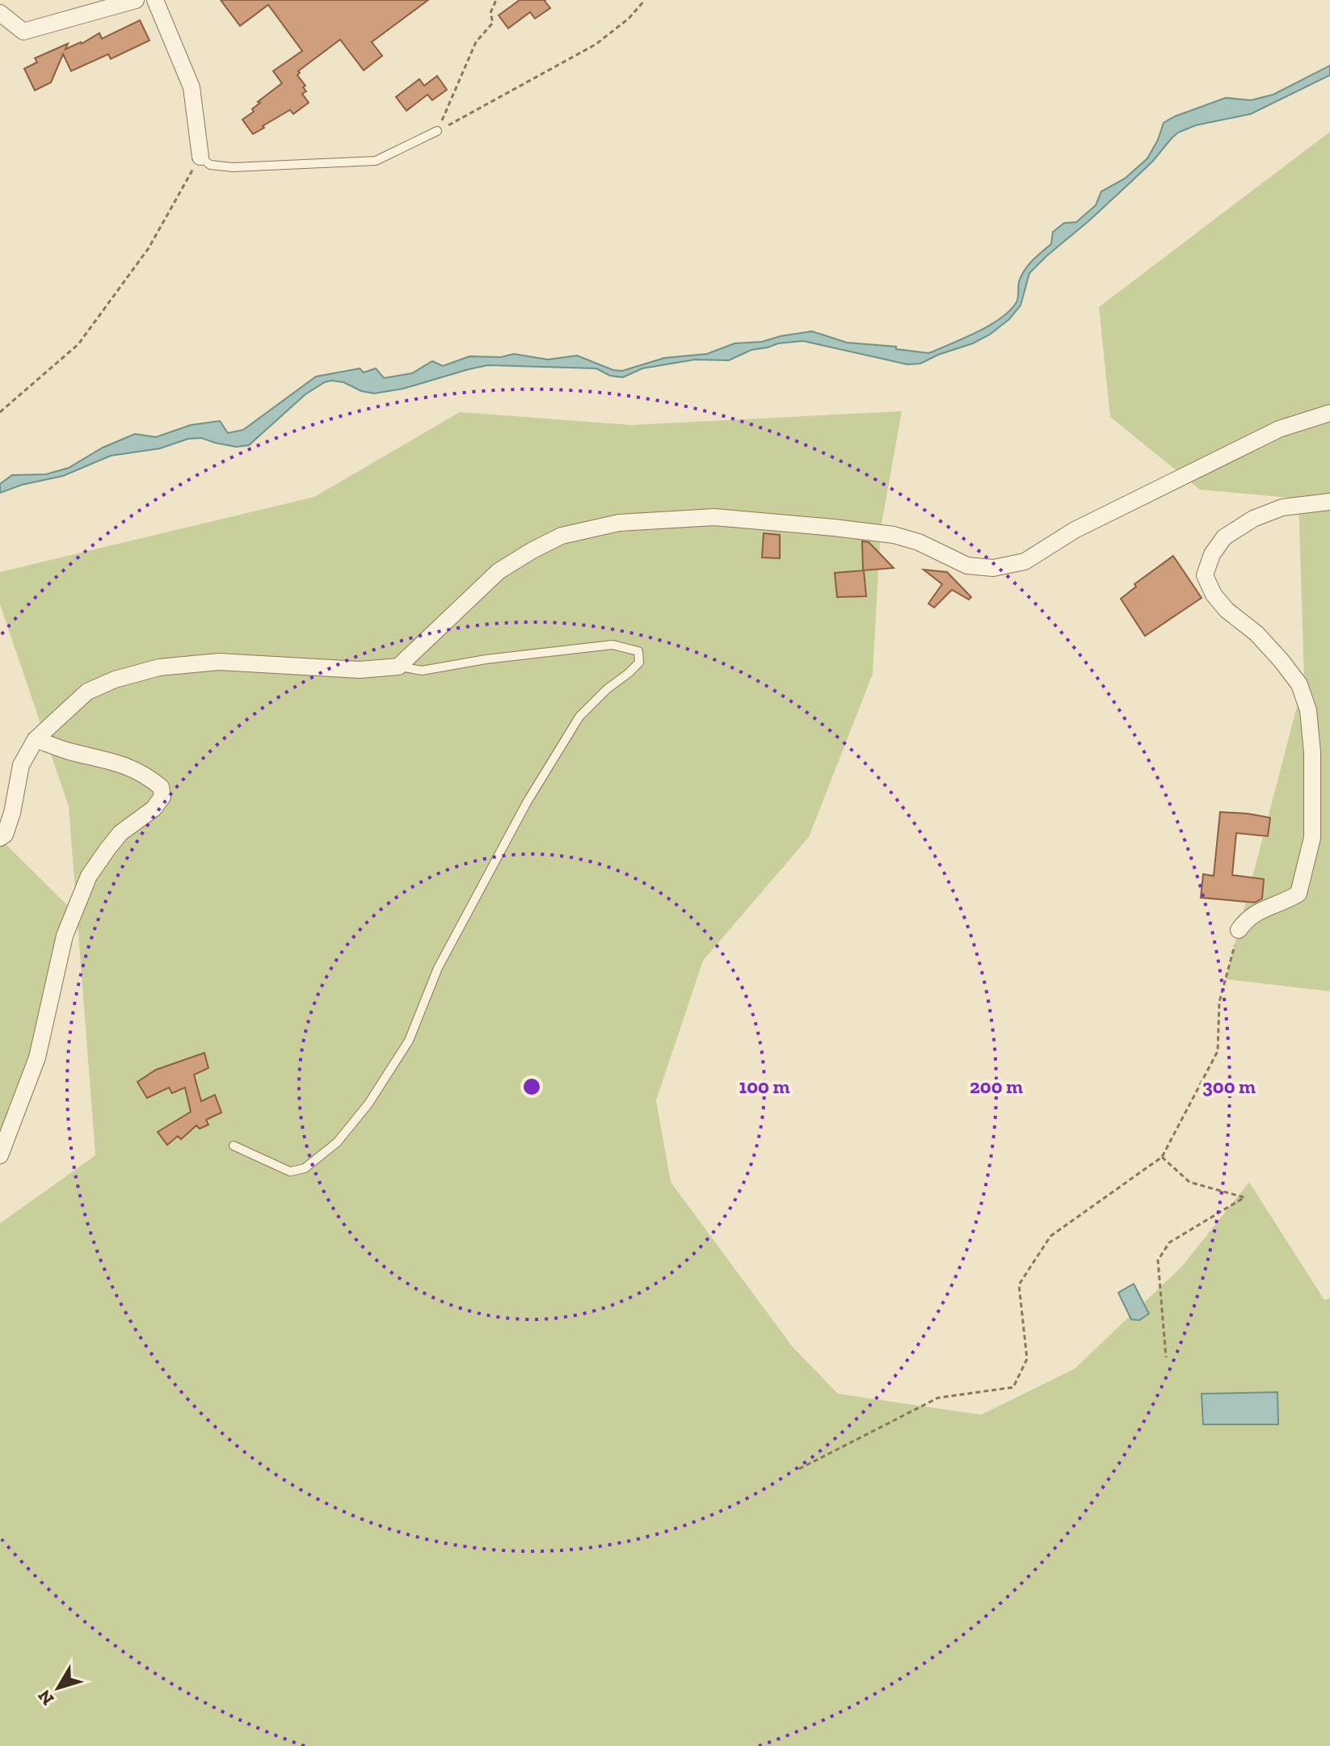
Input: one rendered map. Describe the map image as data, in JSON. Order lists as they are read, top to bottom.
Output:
{
  "north": "bottom left",
  "rings": ["100 m", "200 m", "300 m"]
}
